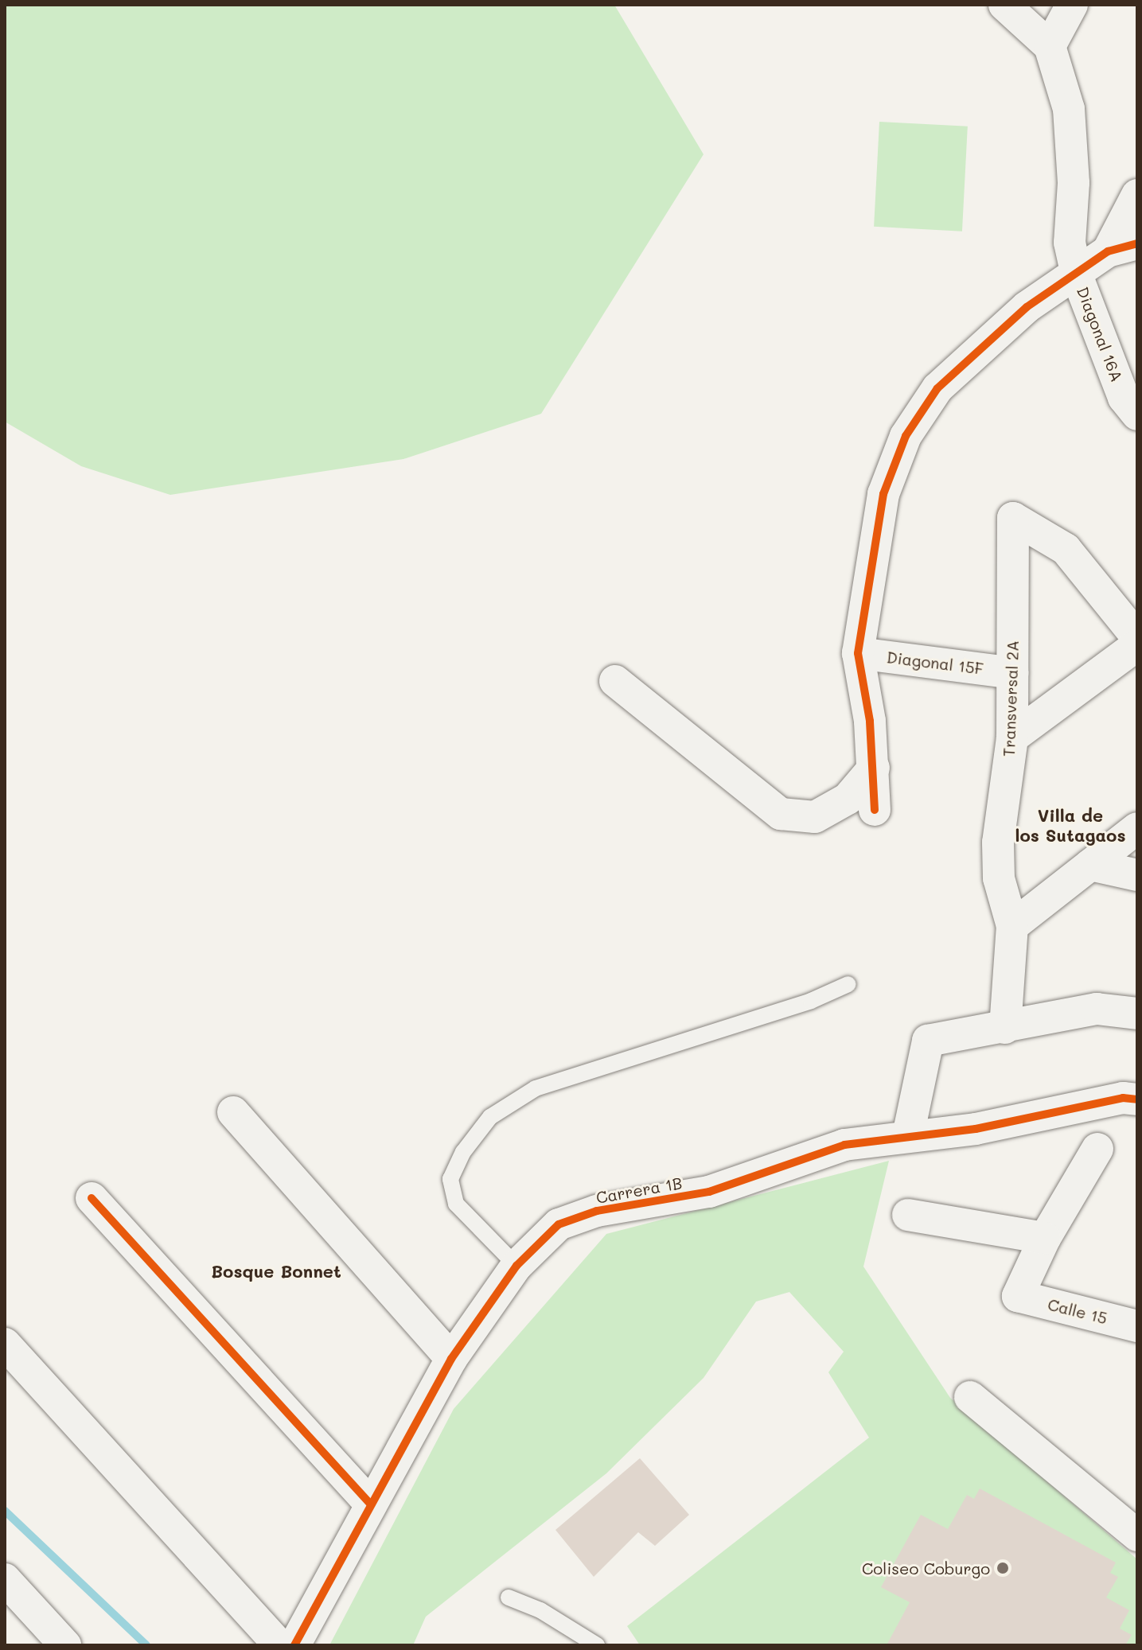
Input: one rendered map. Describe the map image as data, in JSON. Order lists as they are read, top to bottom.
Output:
{
  "streets": {
    "street": [
      "Diagonal 16A",
      "Diagonal 15F",
      "Transversal 2A",
      "Carrera 1B",
      "Calle 15"
    ]
  },
  "crossings": [
    ["Diagonal 15F", "Transversal 2A"]
  ],
  "districts": ["Villa de los Sutagaos", "Bosque Bonnet"],
  "places": ["Coliseo Coburgo"]
}
